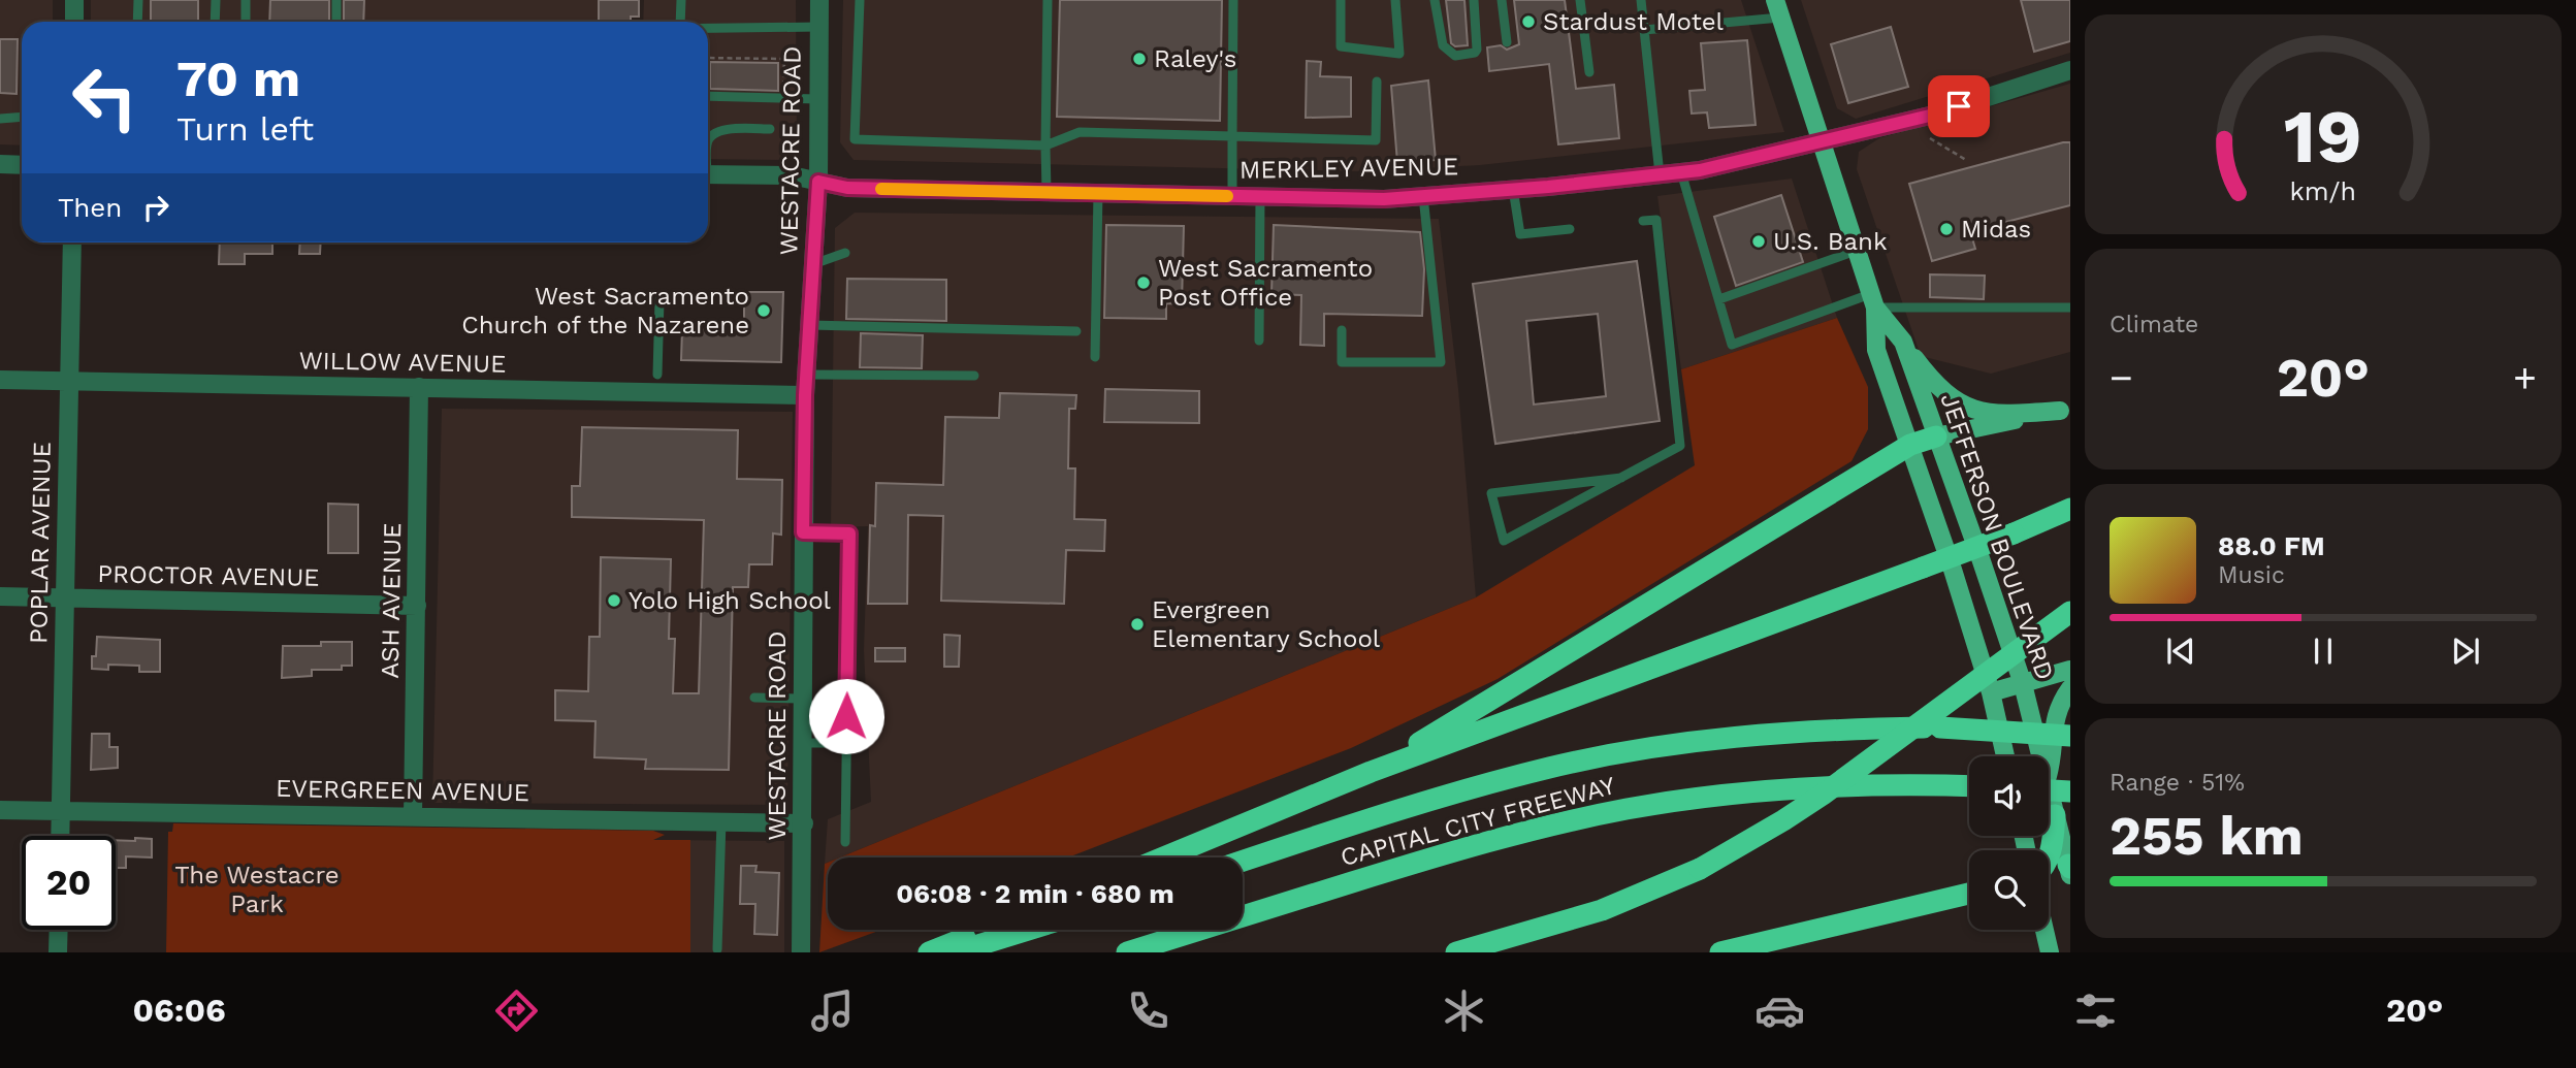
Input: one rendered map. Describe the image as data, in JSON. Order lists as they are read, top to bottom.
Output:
{
  "streets": {
    "highway": ["CAPITAL CITY FREEWAY"],
    "main road": ["JEFFERSON BOULEVARD"],
    "street": [
      "WESTACRE ROAD",
      "MERKLEY AVENUE",
      "WILLOW AVENUE",
      "POPLAR AVENUE",
      "PROCTOR AVENUE",
      "ASH AVENUE",
      "EVERGREEN AVENUE"
    ]
  },
  "crossings": [
    ["WESTACRE ROAD", "MERKLEY AVENUE"],
    ["WESTACRE ROAD", "WILLOW AVENUE"],
    ["WESTACRE ROAD", "EVERGREEN AVENUE"],
    ["MERKLEY AVENUE", "JEFFERSON BOULEVARD"],
    ["WILLOW AVENUE", "POPLAR AVENUE"],
    ["WILLOW AVENUE", "ASH AVENUE"],
    ["POPLAR AVENUE", "PROCTOR AVENUE"],
    ["POPLAR AVENUE", "EVERGREEN AVENUE"],
    ["PROCTOR AVENUE", "ASH AVENUE"],
    ["ASH AVENUE", "EVERGREEN AVENUE"]
  ],
  "parks": ["The Westacre Park"],
  "places": [
    "Stardust Motel",
    "Raley's",
    "Midas",
    "U.S. Bank",
    "West Sacramento Post Office",
    "West Sacramento Church of the Nazarene",
    "Yolo High School",
    "Evergreen Elementary School"
  ],
  "page": {
    "turn": ["70 m", "Turn left"],
    "then": "Then",
    "tile": [
      "Climate",
      ["Range · 51%", "255 km"]
    ],
    "heat": ["−", "20°", "+"],
    "song": ["88.0 FM", "Music"],
    "limit": "20",
    "trip": "06:08 · 2 min · 680 m",
    "tabs": ["06:06", "20°"],
    "gauge": ["19", "km/h"]
  }
}
